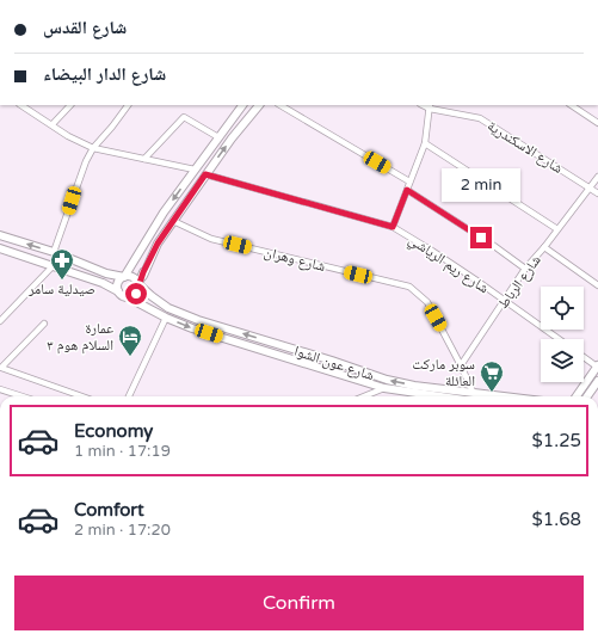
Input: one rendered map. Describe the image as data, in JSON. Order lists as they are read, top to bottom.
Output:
{
  "streets": {
    "main road": ["شارع عون الشوا"],
    "street": [
      "شارع الاسكندرية",
      "شارع وهران",
      "شارع ريم الرياشي",
      "شارع الرباط"
    ]
  },
  "crossings": [
    ["شارع الاسكندرية", "شارع الرباط"],
    ["شارع وهران", "شارع الرباط"],
    ["شارع ريم الرياشي", "شارع الرباط"]
  ],
  "places": {
    "pharmacy": ["صيدلية سامر"],
    "hotel": ["عمارة السلام هوم ٣"],
    "supermarket": ["سوبر ماركت العائلة"]
  },
  "page": {
    "banner": ["شارع القدس", "شارع الدار البيضاء"],
    "bubble": "2 min",
    "list": [
      {
        "name": "Economy",
        "note": "1 min · 17:19",
        "value": "$1.25"
      },
      {
        "name": "Comfort",
        "note": "2 min · 17:20",
        "value": "$1.68"
      }
    ],
    "buttons": "Confirm"
  }
}
